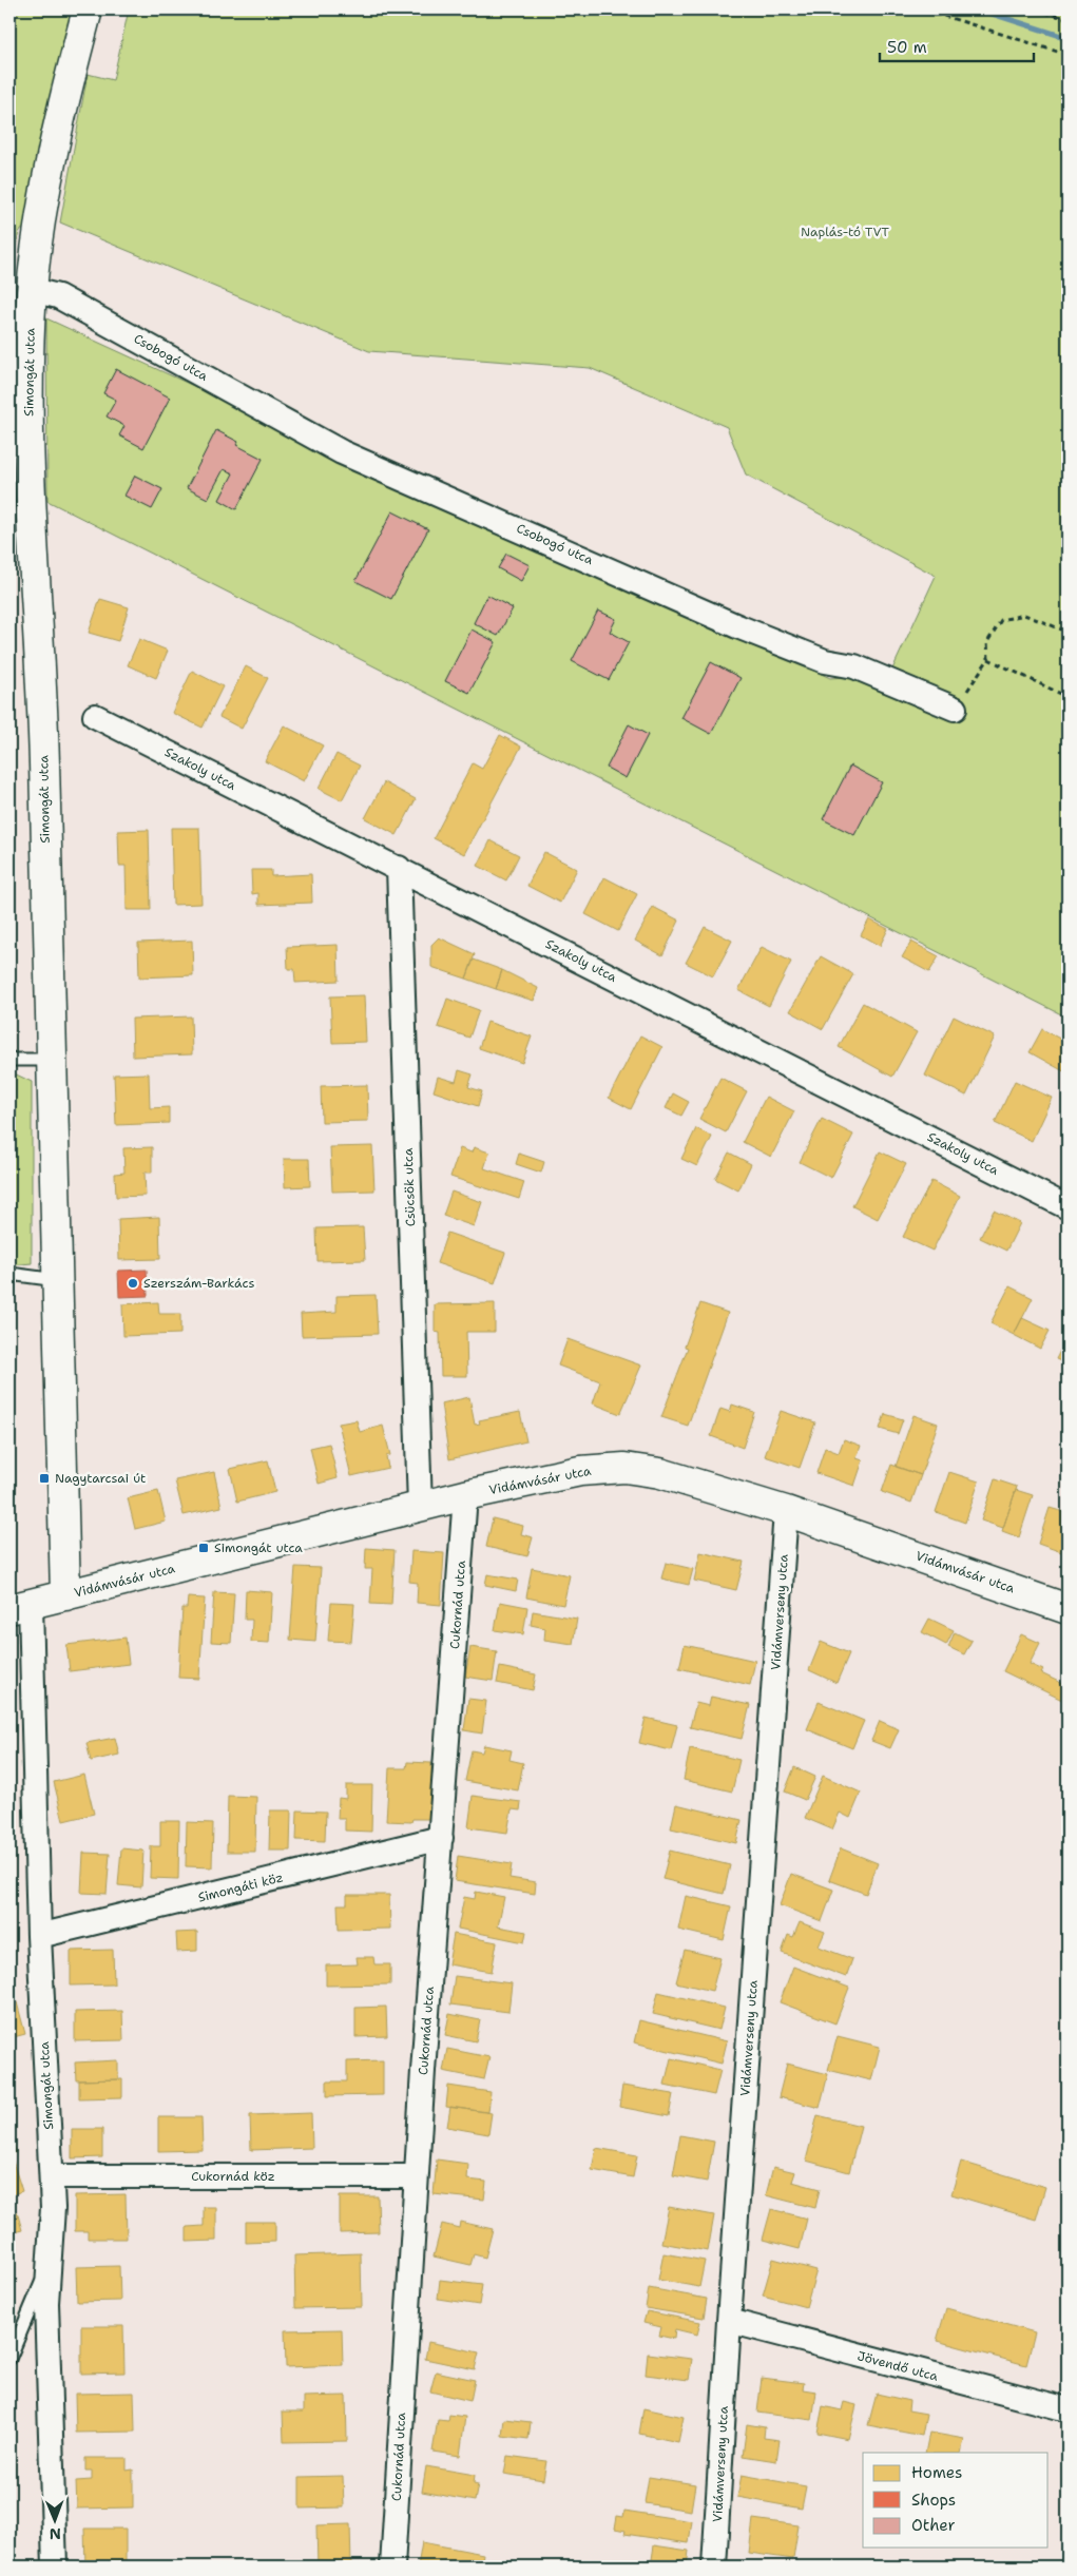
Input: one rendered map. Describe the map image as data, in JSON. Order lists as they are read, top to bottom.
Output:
{
  "streets": {
    "main road": ["Simongát utca", "Vidámvásár utca"],
    "street": [
      "Csobogó utca",
      "Szakoly utca",
      "Csücsök utca",
      "Cukornád utca",
      "Vidámverseny utca",
      "Simongáti köz",
      "Cukornád köz",
      "Jövendő utca"
    ]
  },
  "crossings": [
    ["Csobogó utca", "Simongát utca"],
    ["Simongát utca", "Vidámvásár utca"],
    ["Simongát utca", "Simongáti köz"],
    ["Simongát utca", "Cukornád köz"],
    ["Szakoly utca", "Csücsök utca"],
    ["Csücsök utca", "Vidámvásár utca"],
    ["Vidámvásár utca", "Cukornád utca"],
    ["Vidámvásár utca", "Vidámverseny utca"],
    ["Cukornád utca", "Simongáti köz"],
    ["Cukornád utca", "Cukornád köz"],
    ["Vidámverseny utca", "Jövendő utca"]
  ],
  "parks": ["Naplás-tó TVT"],
  "places": {
    "other": ["Szerszám-Barkács"],
    "transit": ["Nagytarcsai út", "Simongát utca"]
  },
  "legend": ["Homes", "Shops", "Other"],
  "scale_bar": "50 m",
  "north": "bottom"
}
